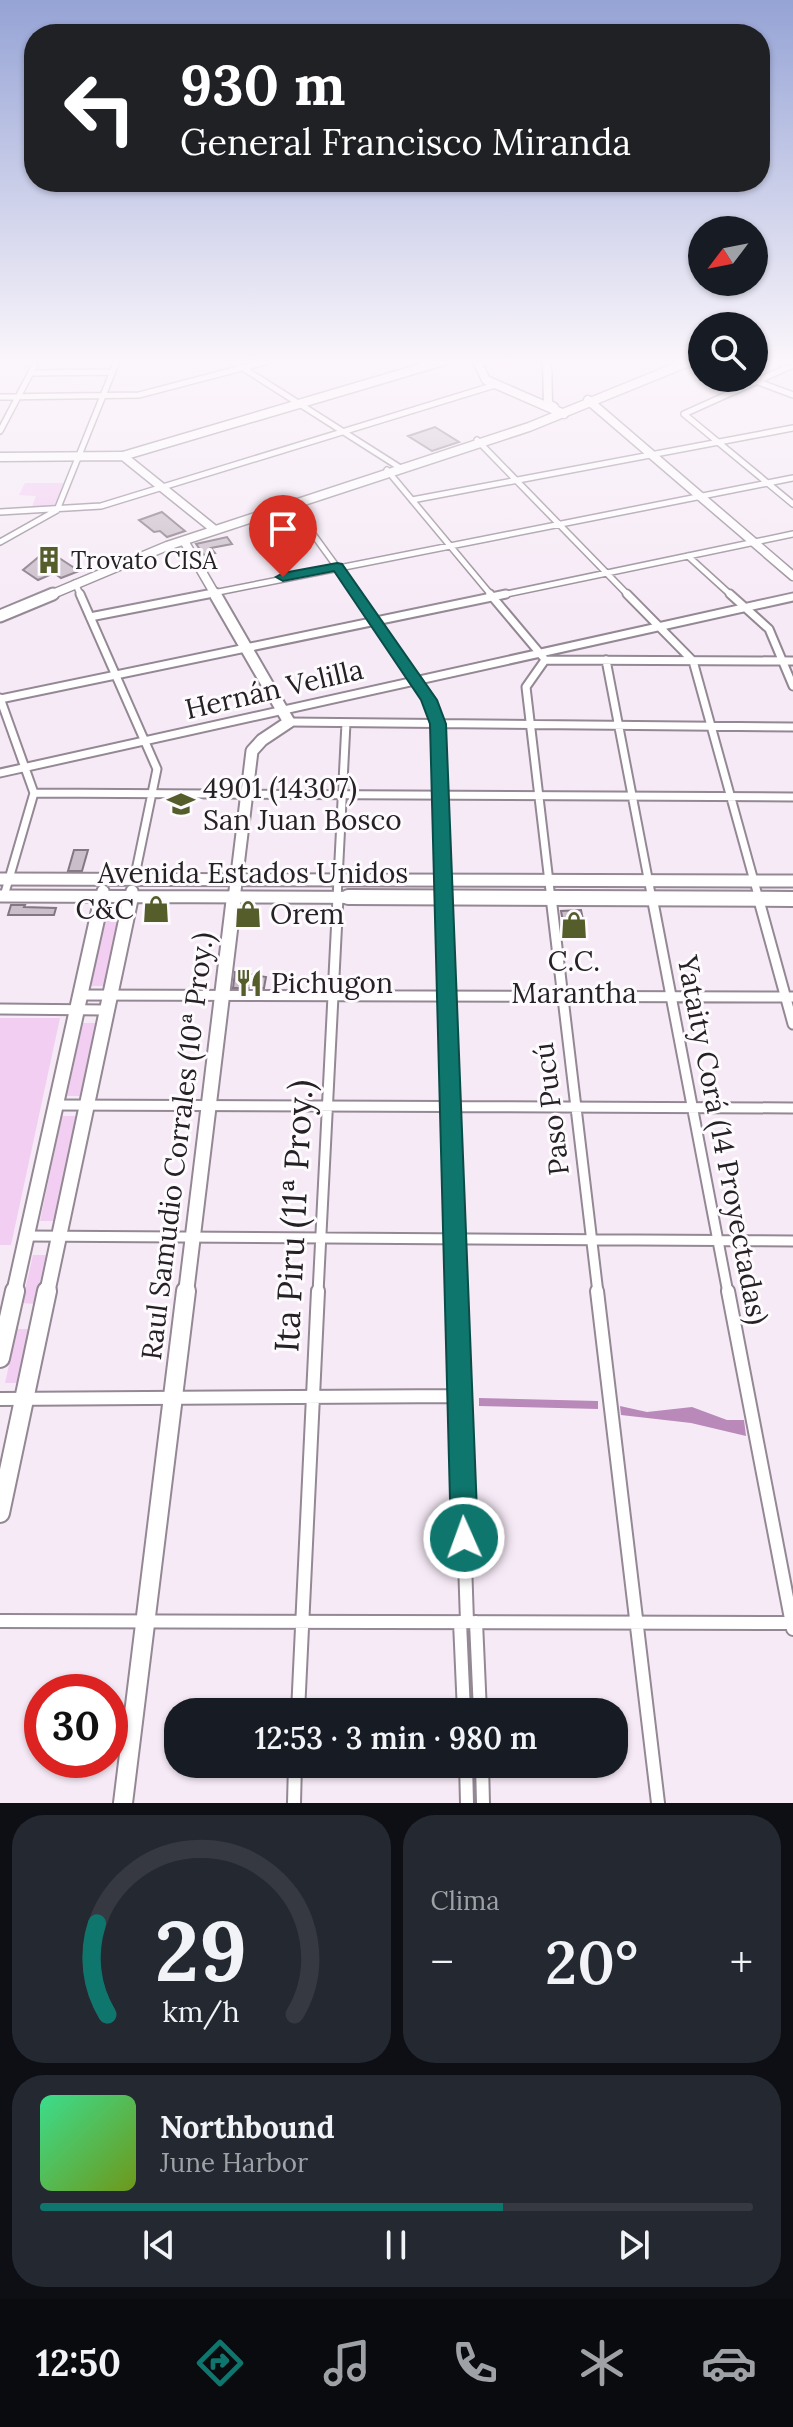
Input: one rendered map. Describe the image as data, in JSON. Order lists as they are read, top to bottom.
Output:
{
  "streets": {
    "street": [
      "Hernán Velilla",
      "Avenida Estados Unidos",
      "Paso Pucú",
      "Yataity Corá (14 Proyectadas)",
      "Raul Samudio Corrales (10ª Proy.)",
      "Ita Piru (11ª Proy.)"
    ]
  },
  "crossings": [
    ["Hernán Velilla", "Paso Pucú"],
    ["Avenida Estados Unidos", "Paso Pucú"],
    ["Avenida Estados Unidos", "Yataity Corá (14 Proyectadas)"],
    ["Avenida Estados Unidos", "Raul Samudio Corrales (10ª Proy.)"],
    ["Avenida Estados Unidos", "Ita Piru (11ª Proy.)"]
  ],
  "places": {
    "building": ["Trovato CISA"],
    "school or university": ["4901 (14307) San Juan Bosco"],
    "shop": ["C&C", "Orem", "C.C. Marantha"],
    "restaurant": ["Pichugon"]
  },
  "north": "bottom left",
  "page": {
    "turn": ["930 m", "General Francisco Miranda"],
    "limit": "30",
    "trip": "12:53 · 3 min · 980 m",
    "tile": "Clima",
    "heat": ["−", "20°", "+"],
    "song": ["Northbound", "June Harbor"],
    "tabs": "12:50",
    "gauge": ["29", "km/h"]
  }
}
